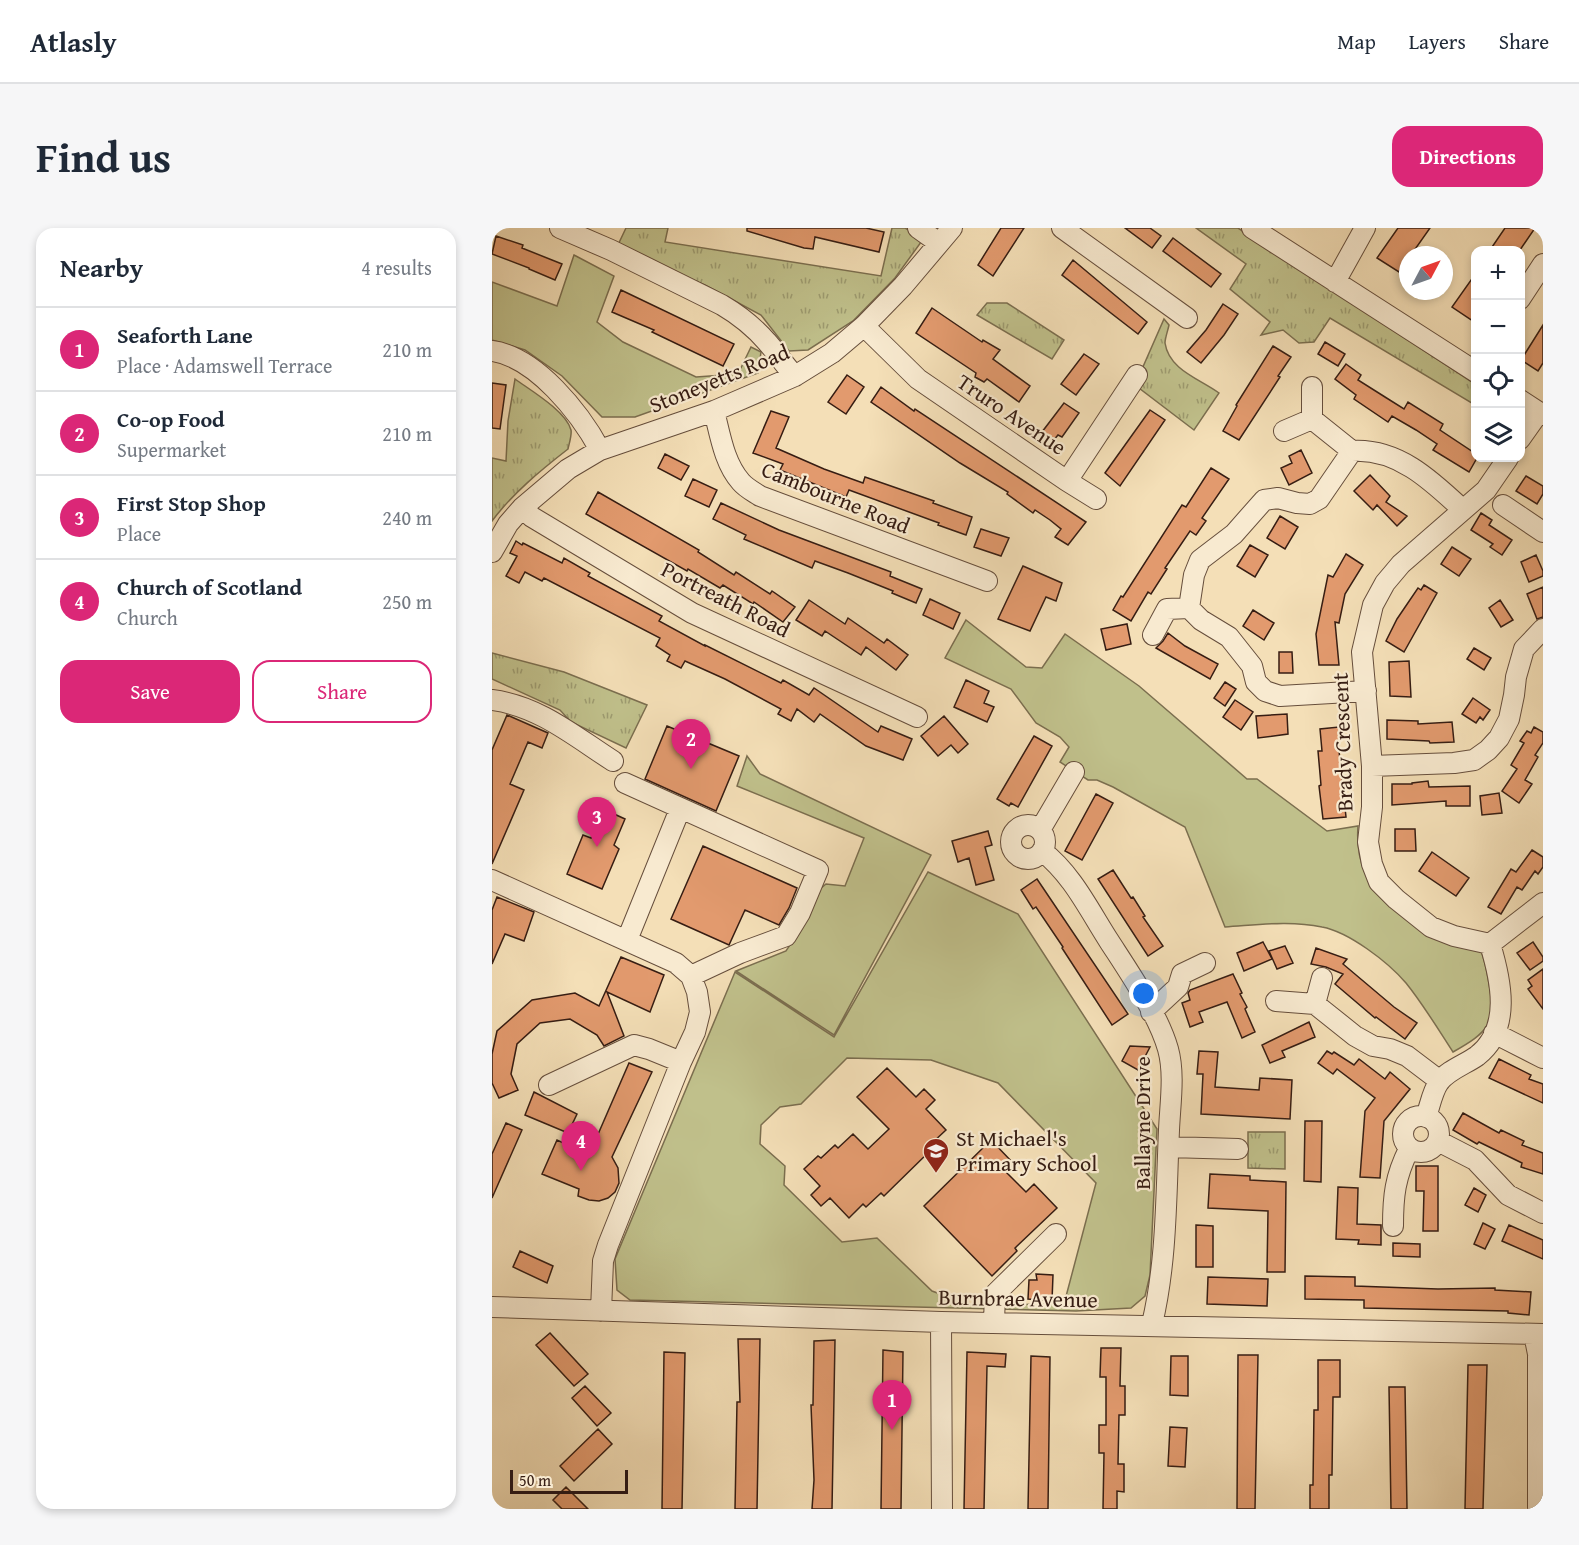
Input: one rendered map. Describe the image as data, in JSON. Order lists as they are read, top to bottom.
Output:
{
  "streets": {
    "street": [
      "Stoneyetts Road",
      "Truro Avenue",
      "Cambourne Road",
      "Portreath Road",
      "Brady Crescent",
      "Ballayne Drive",
      "Burnbrae Avenue"
    ]
  },
  "crossings": [
    ["Stoneyetts Road", "Truro Avenue"],
    ["Stoneyetts Road", "Cambourne Road"],
    ["Stoneyetts Road", "Portreath Road"],
    ["Ballayne Drive", "Burnbrae Avenue"]
  ],
  "places": {
    "school or university": ["St Michael's Primary School"]
  },
  "scale_bar": "50 m",
  "north": "top right",
  "page": {
    "header": "Atlasly",
    "nav": ["Map", "Layers", "Share"],
    "title": "Find us",
    "buttons": [
      "Directions",
      ["Save", "Share"]
    ],
    "heading": ["Nearby", "4 results"],
    "map_buttons": ["+", "−"],
    "list": [
      {
        "mark": "1",
        "name": "Seaforth Lane",
        "note": "Place · Adamswell Terrace",
        "value": "210 m"
      },
      {
        "mark": "2",
        "name": "Co-op Food",
        "note": "Supermarket",
        "value": "210 m"
      },
      {
        "mark": "3",
        "name": "First Stop Shop",
        "note": "Place",
        "value": "240 m"
      },
      {
        "mark": "4",
        "name": "Church of Scotland",
        "note": "Church",
        "value": "250 m"
      }
    ],
    "pins": [
      "2",
      "3",
      "4",
      "1"
    ],
    "scale": "50 m"
  }
}
